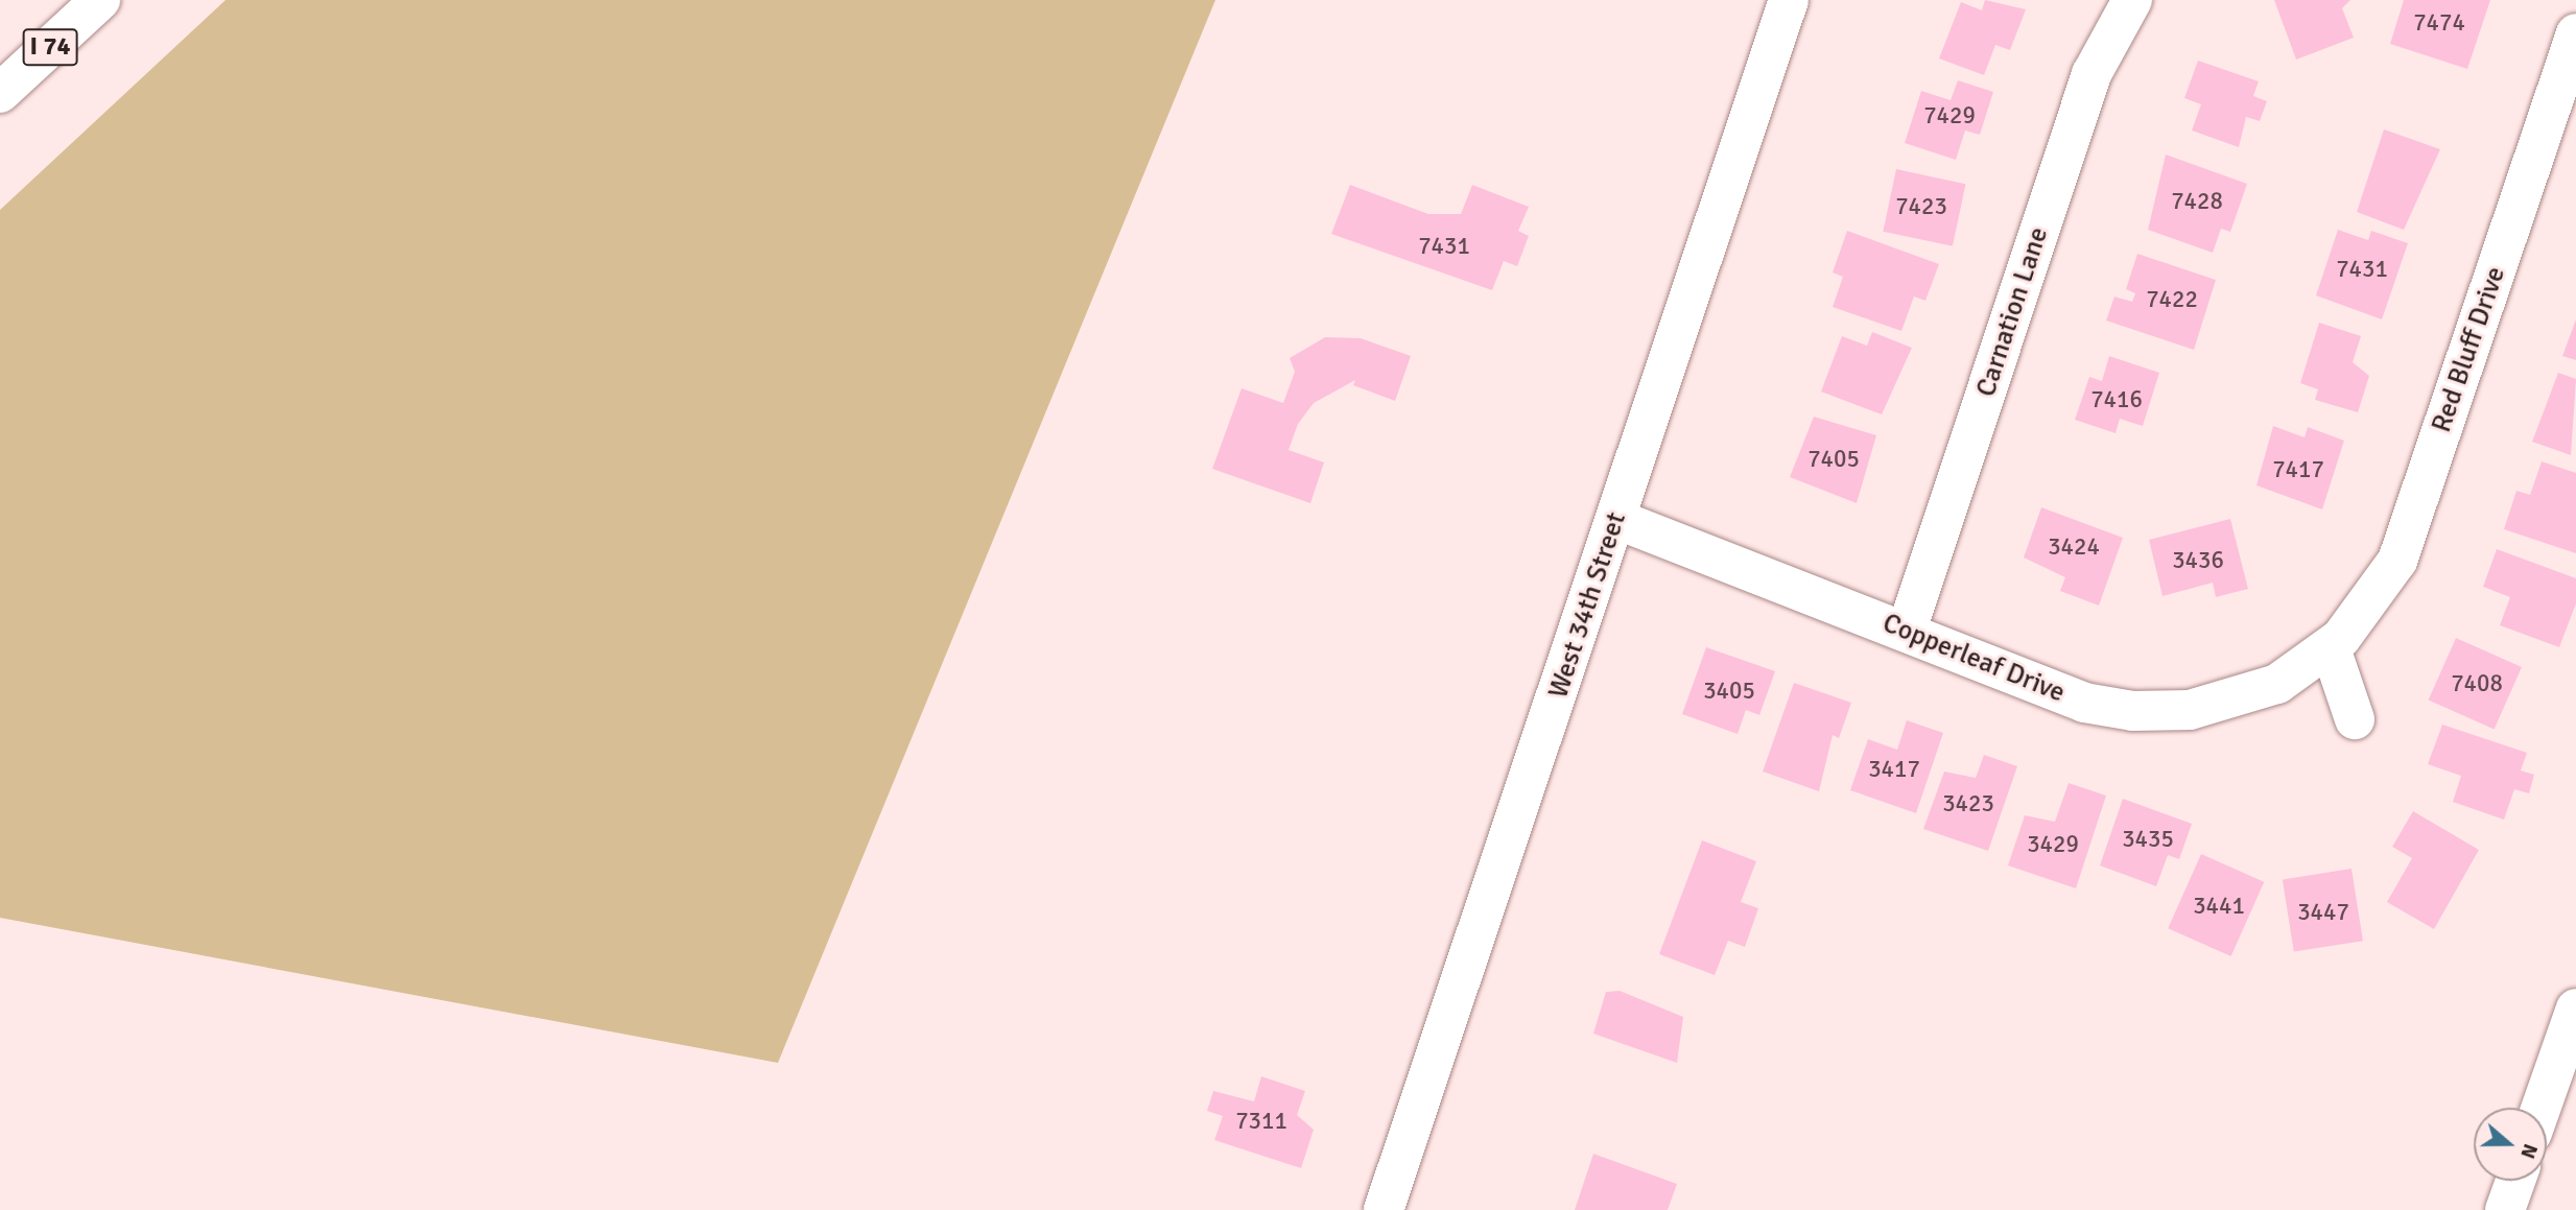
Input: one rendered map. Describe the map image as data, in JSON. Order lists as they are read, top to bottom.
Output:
{
  "streets": {
    "main road": [
      "I 74",
      "Carnation Lane",
      "Red Bluff Drive",
      "West 34th Street",
      "Copperleaf Drive"
    ]
  },
  "crossings": [
    ["Carnation Lane", "Copperleaf Drive"],
    ["Red Bluff Drive", "Copperleaf Drive"],
    ["West 34th Street", "Copperleaf Drive"]
  ],
  "house_numbers": [
    "7474",
    "7429",
    "7428",
    "7423",
    "7431",
    "7431",
    "7422",
    "7416",
    "7405",
    "7417",
    "3424",
    "3436",
    "7408",
    "3405",
    "3417",
    "3423",
    "3435",
    "3429",
    "3441",
    "3447",
    "7311"
  ],
  "north": "right"
}
